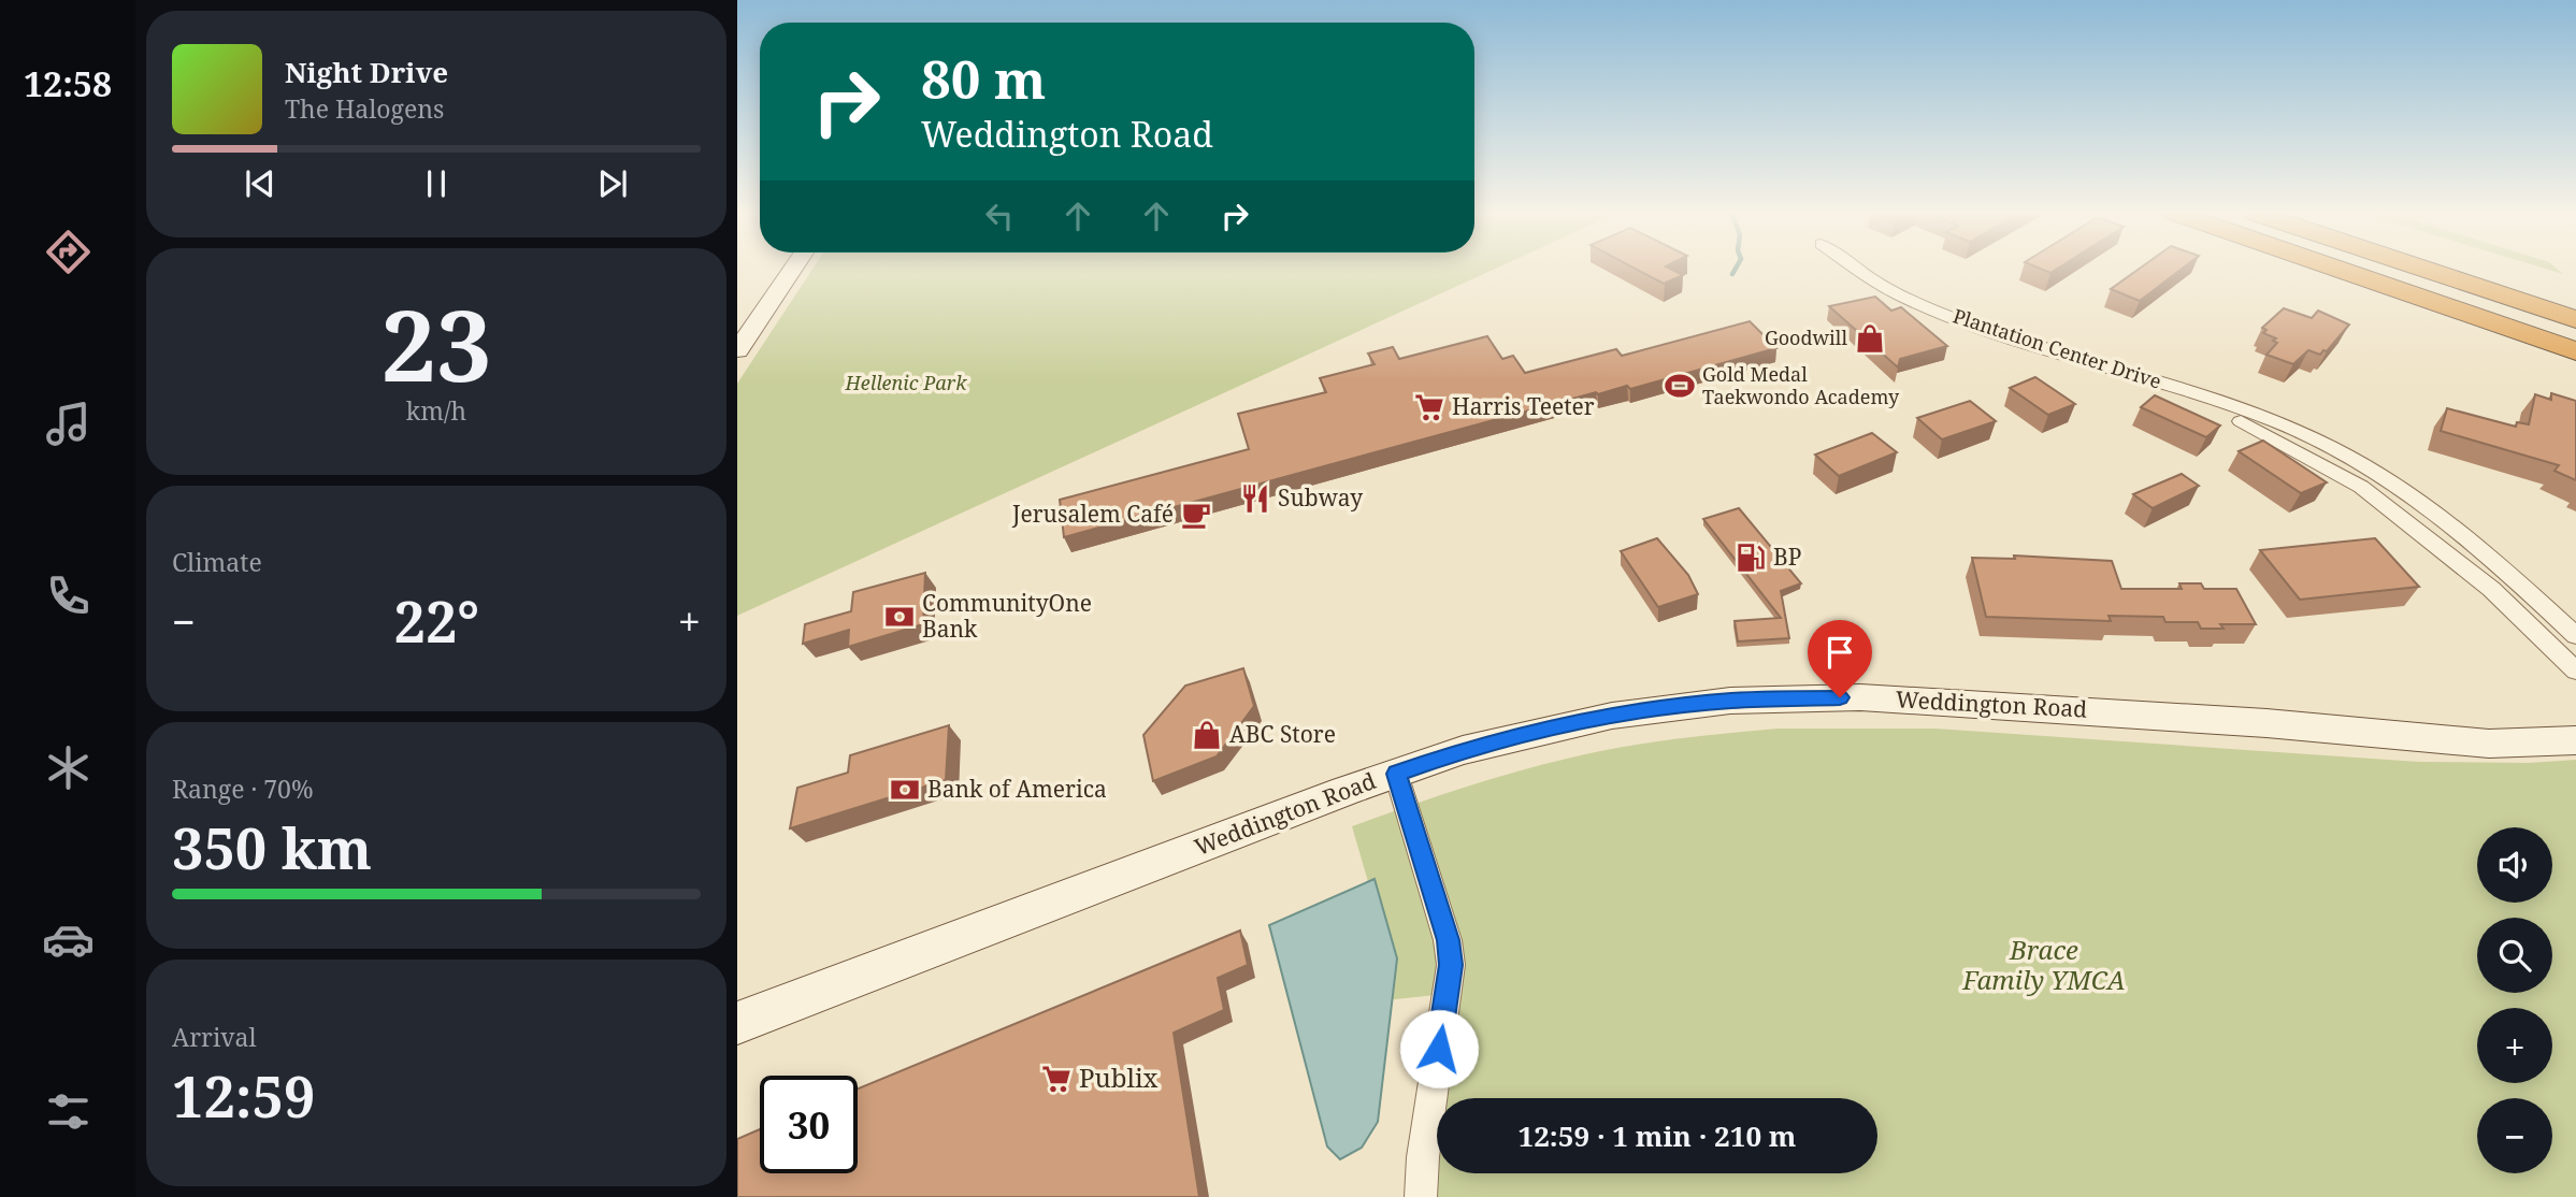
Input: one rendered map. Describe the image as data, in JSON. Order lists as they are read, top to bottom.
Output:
{
  "streets": {
    "main road": ["Weddington Road"],
    "street": ["Plantation Center Drive"]
  },
  "parks": ["Hellenic Park", "Brace Family YMCA"],
  "places": {
    "shop": ["Goodwill", "ABC Store"],
    "sports": ["Gold Medal Taekwondo Academy"],
    "supermarket": ["Harris Teeter", "Publix"],
    "restaurant": ["Subway"],
    "cafe": ["Jerusalem Café"],
    "fuel station": ["BP"],
    "bank": ["CommunityOne Bank", "Bank of America"]
  },
  "page": {
    "tabs": "12:58",
    "turn": ["80 m", "Weddington Road"],
    "song": ["Night Drive", "The Halogens"],
    "tile": [
      ["23", "km/h"],
      "Climate",
      ["Range · 70%", "350 km"],
      ["Arrival", "12:59"]
    ],
    "heat": ["−", "22°", "+"],
    "map_buttons": ["+", "−"],
    "limit": "30",
    "trip": "12:59 · 1 min · 210 m"
  }
}
